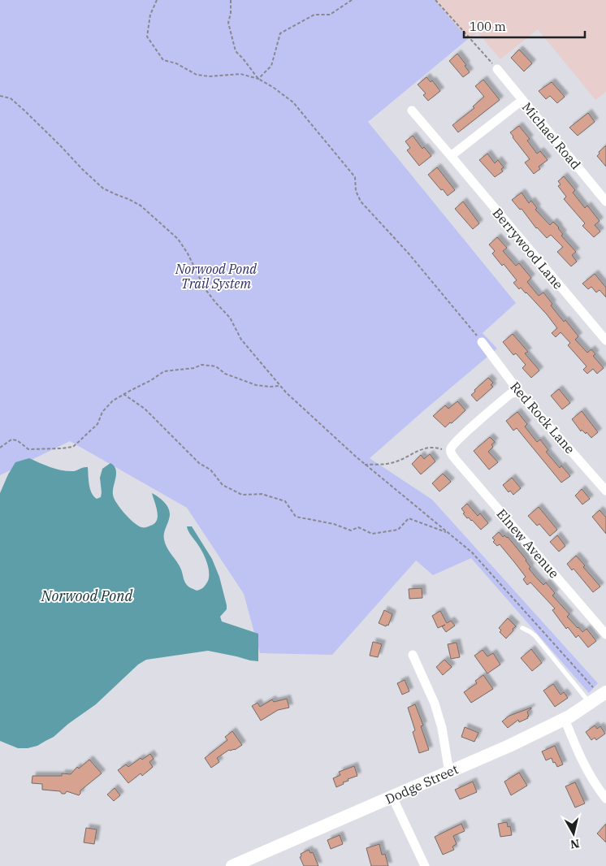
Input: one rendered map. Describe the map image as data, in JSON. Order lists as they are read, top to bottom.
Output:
{
  "streets": {
    "main road": ["Dodge Street"],
    "street": [
      "Michael Road",
      "Berrywood Lane",
      "Red Rock Lane",
      "Elnew Avenue"
    ]
  },
  "water": ["Norwood Pond"],
  "parks": ["Norwood Pond Trail System"],
  "scale_bar": "100 m",
  "north": "bottom"
}
